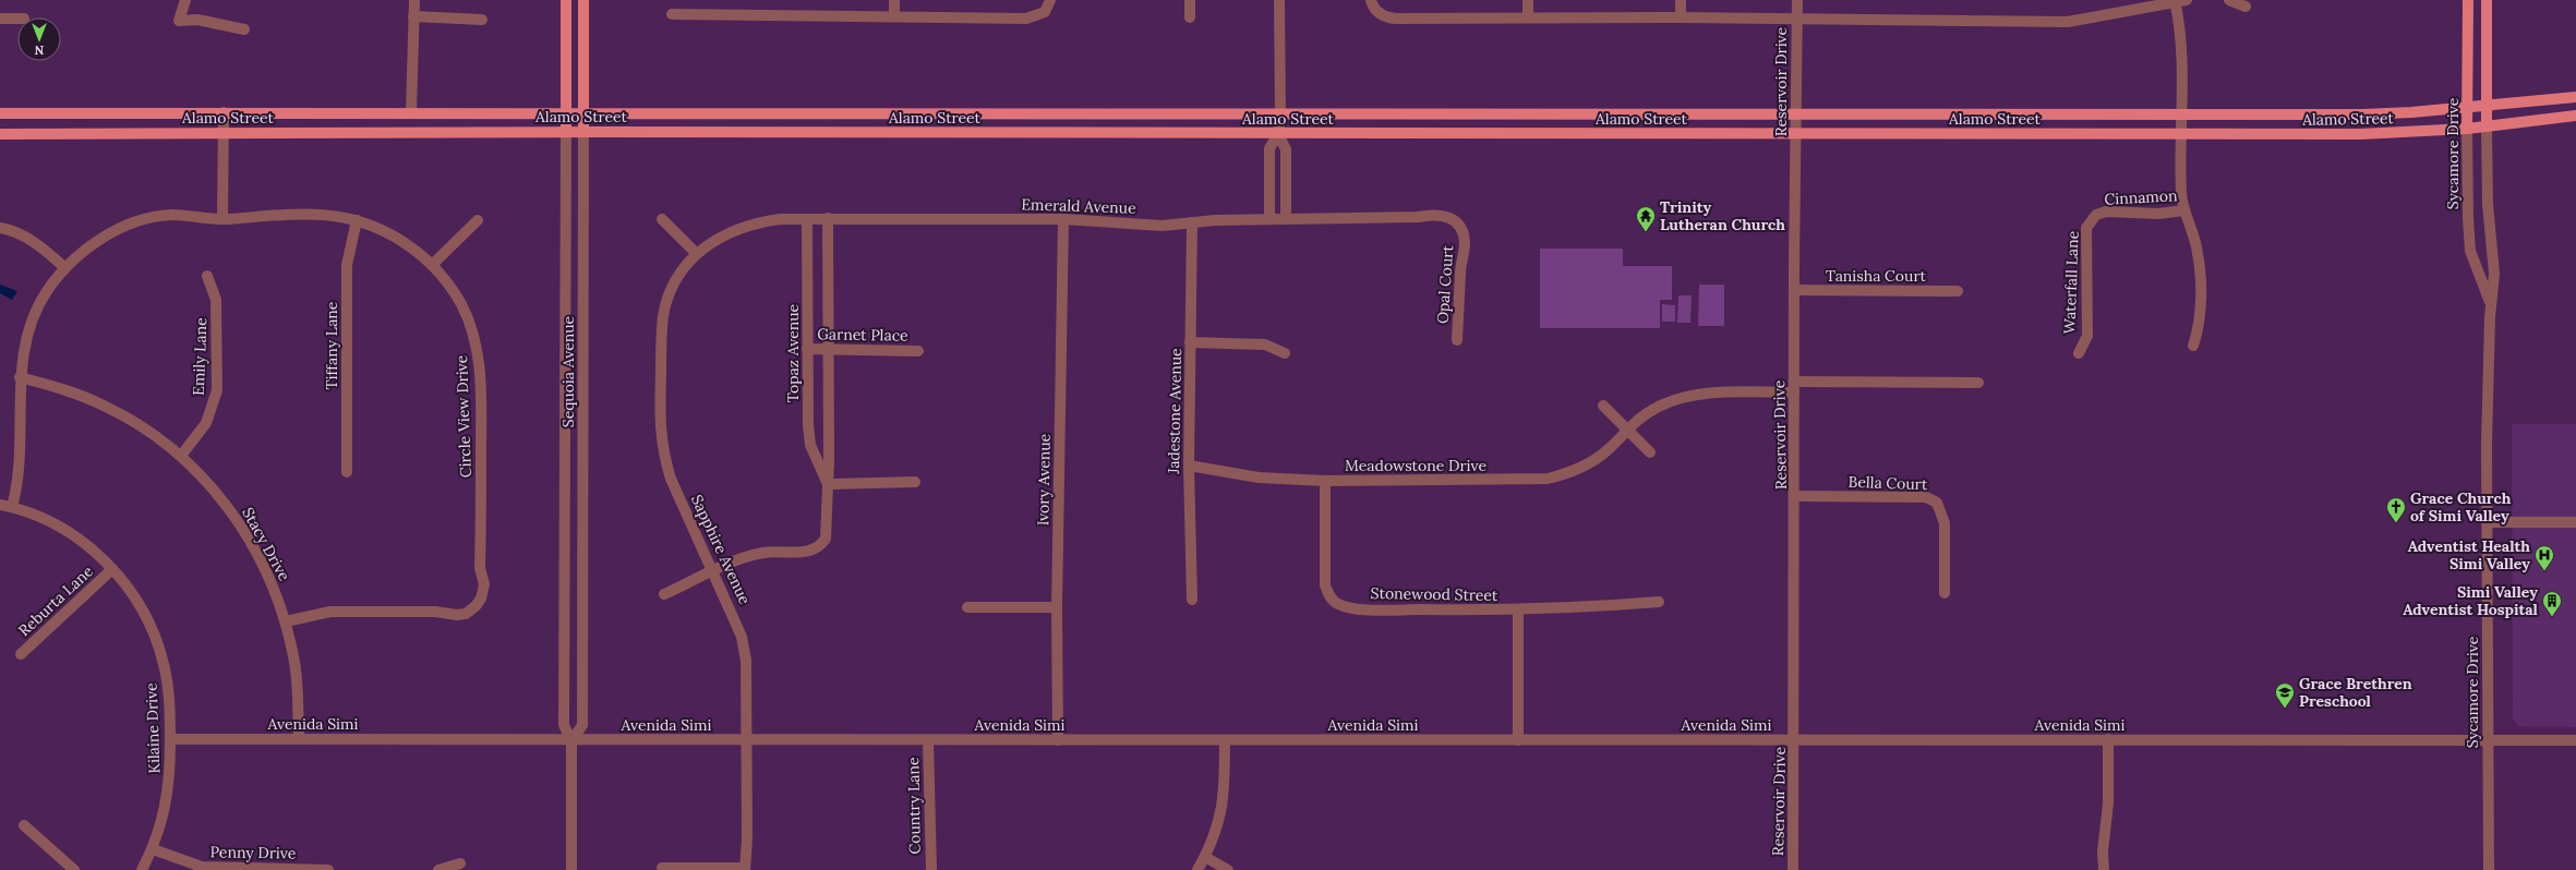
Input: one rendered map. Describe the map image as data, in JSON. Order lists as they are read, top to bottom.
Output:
{
  "streets": {
    "main road": ["Alamo Street", "Sycamore Drive", "Sequoia Avenue"],
    "street": [
      "Reservoir Drive",
      "Cinnamon",
      "Emerald Avenue",
      "Tanisha Court",
      "Waterfall Lane",
      "Opal Court",
      "Garnet Place",
      "Tiffany Lane",
      "Topaz Avenue",
      "Emily Lane",
      "Jadestone Avenue",
      "Circle View Drive",
      "Meadowstone Drive",
      "Ivory Avenue",
      "Bella Court",
      "Stacy Drive",
      "Sapphire Avenue",
      "Stonewood Street",
      "Reburta Lane",
      "Avenida Simi",
      "Kilaine Drive",
      "Country Lane",
      "Penny Drive"
    ]
  },
  "crossings": [
    ["Reservoir Drive", "Alamo Street"],
    ["Reservoir Drive", "Tanisha Court"],
    ["Reservoir Drive", "Meadowstone Drive"],
    ["Reservoir Drive", "Bella Court"],
    ["Reservoir Drive", "Avenida Simi"],
    ["Alamo Street", "Sycamore Drive"],
    ["Alamo Street", "Sequoia Avenue"],
    ["Sycamore Drive", "Avenida Simi"],
    ["Cinnamon", "Waterfall Lane"],
    ["Emerald Avenue", "Opal Court"],
    ["Emerald Avenue", "Topaz Avenue"],
    ["Emerald Avenue", "Jadestone Avenue"],
    ["Emerald Avenue", "Ivory Avenue"],
    ["Emerald Avenue", "Sapphire Avenue"],
    ["Garnet Place", "Topaz Avenue"],
    ["Tiffany Lane", "Circle View Drive"],
    ["Topaz Avenue", "Sapphire Avenue"],
    ["Emily Lane", "Stacy Drive"],
    ["Sequoia Avenue", "Avenida Simi"],
    ["Jadestone Avenue", "Meadowstone Drive"],
    ["Circle View Drive", "Stacy Drive"],
    ["Circle View Drive", "Kilaine Drive"],
    ["Meadowstone Drive", "Stonewood Street"],
    ["Ivory Avenue", "Avenida Simi"],
    ["Stacy Drive", "Avenida Simi"],
    ["Sapphire Avenue", "Avenida Simi"],
    ["Reburta Lane", "Kilaine Drive"],
    ["Avenida Simi", "Kilaine Drive"],
    ["Avenida Simi", "Country Lane"],
    ["Kilaine Drive", "Penny Drive"]
  ],
  "places": {
    "temple": ["Trinity Lutheran Church"],
    "church": ["Grace Church of Simi Valley"],
    "hospital": ["Adventist Health Simi Valley"],
    "building": ["Simi Valley Adventist Hospital"],
    "school or university": ["Grace Brethren Preschool"]
  },
  "north": "bottom"
}
